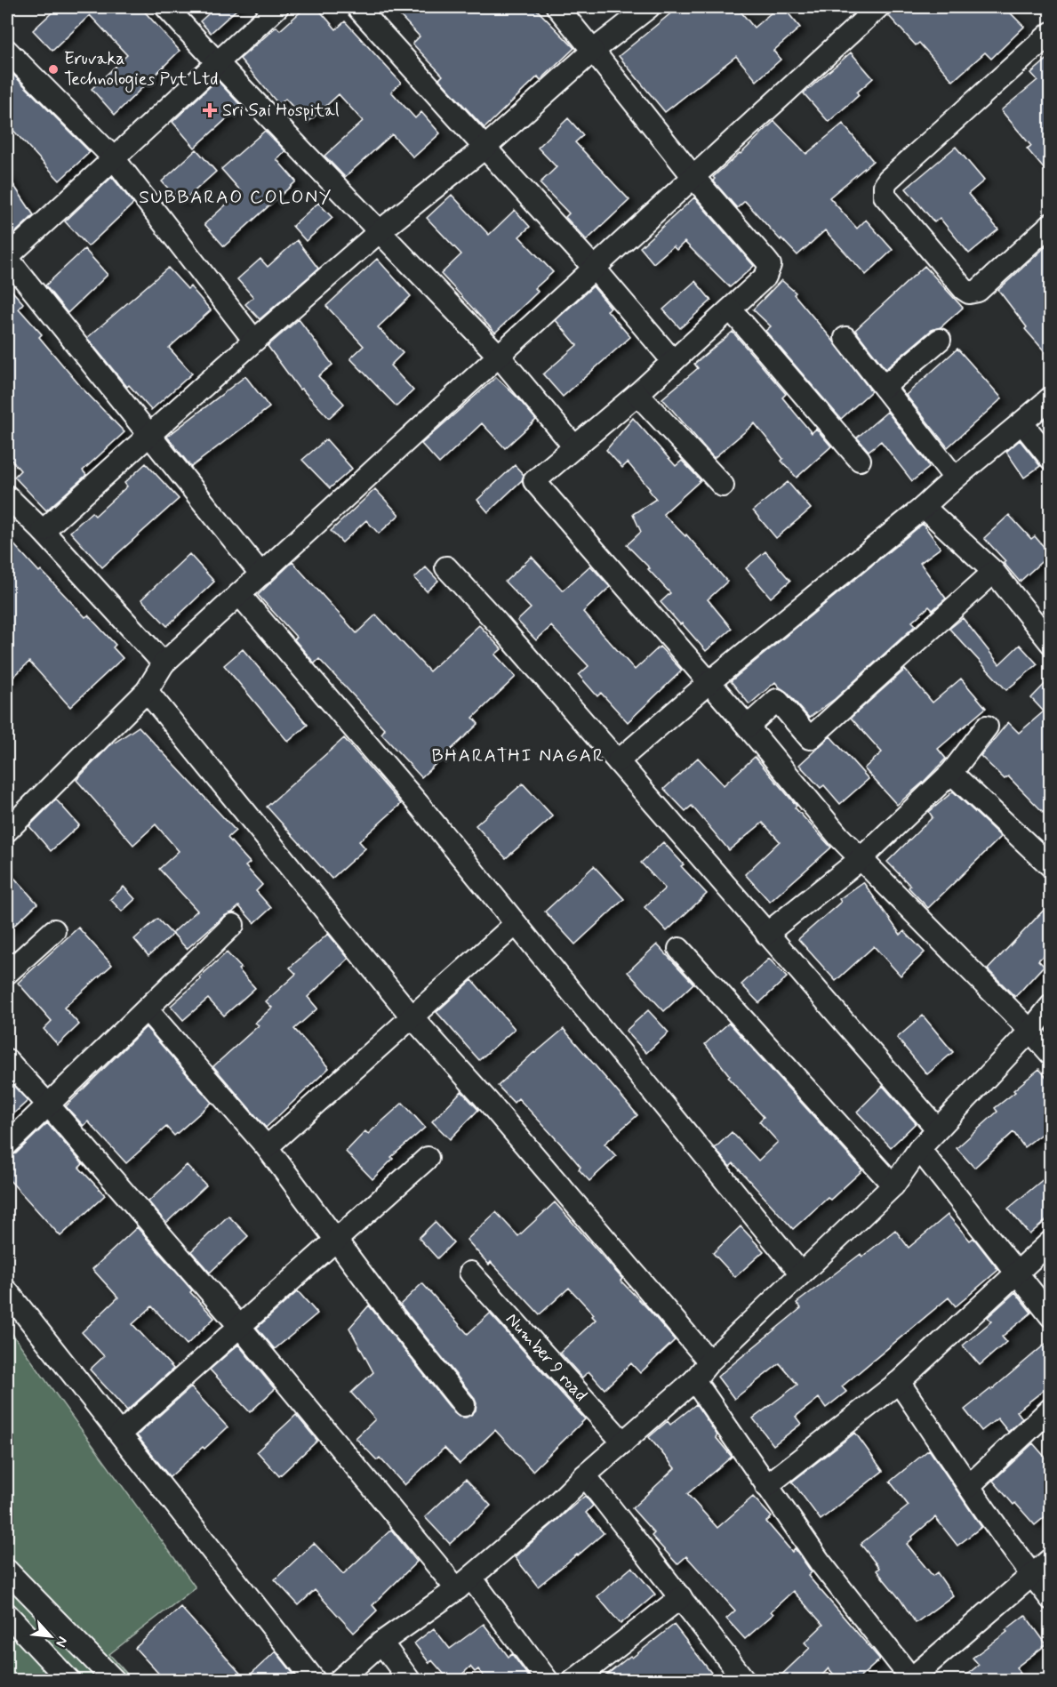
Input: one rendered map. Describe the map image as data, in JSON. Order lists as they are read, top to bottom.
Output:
{
  "streets": {
    "street": ["Number 9 road"]
  },
  "districts": ["SUBBARAO COLONY", "BHARATHI NAGAR"],
  "places": {
    "other": ["Eruvaka Technologies Pvt Ltd"],
    "health": ["Sri Sai Hospital"]
  },
  "north": "bottom right"
}
